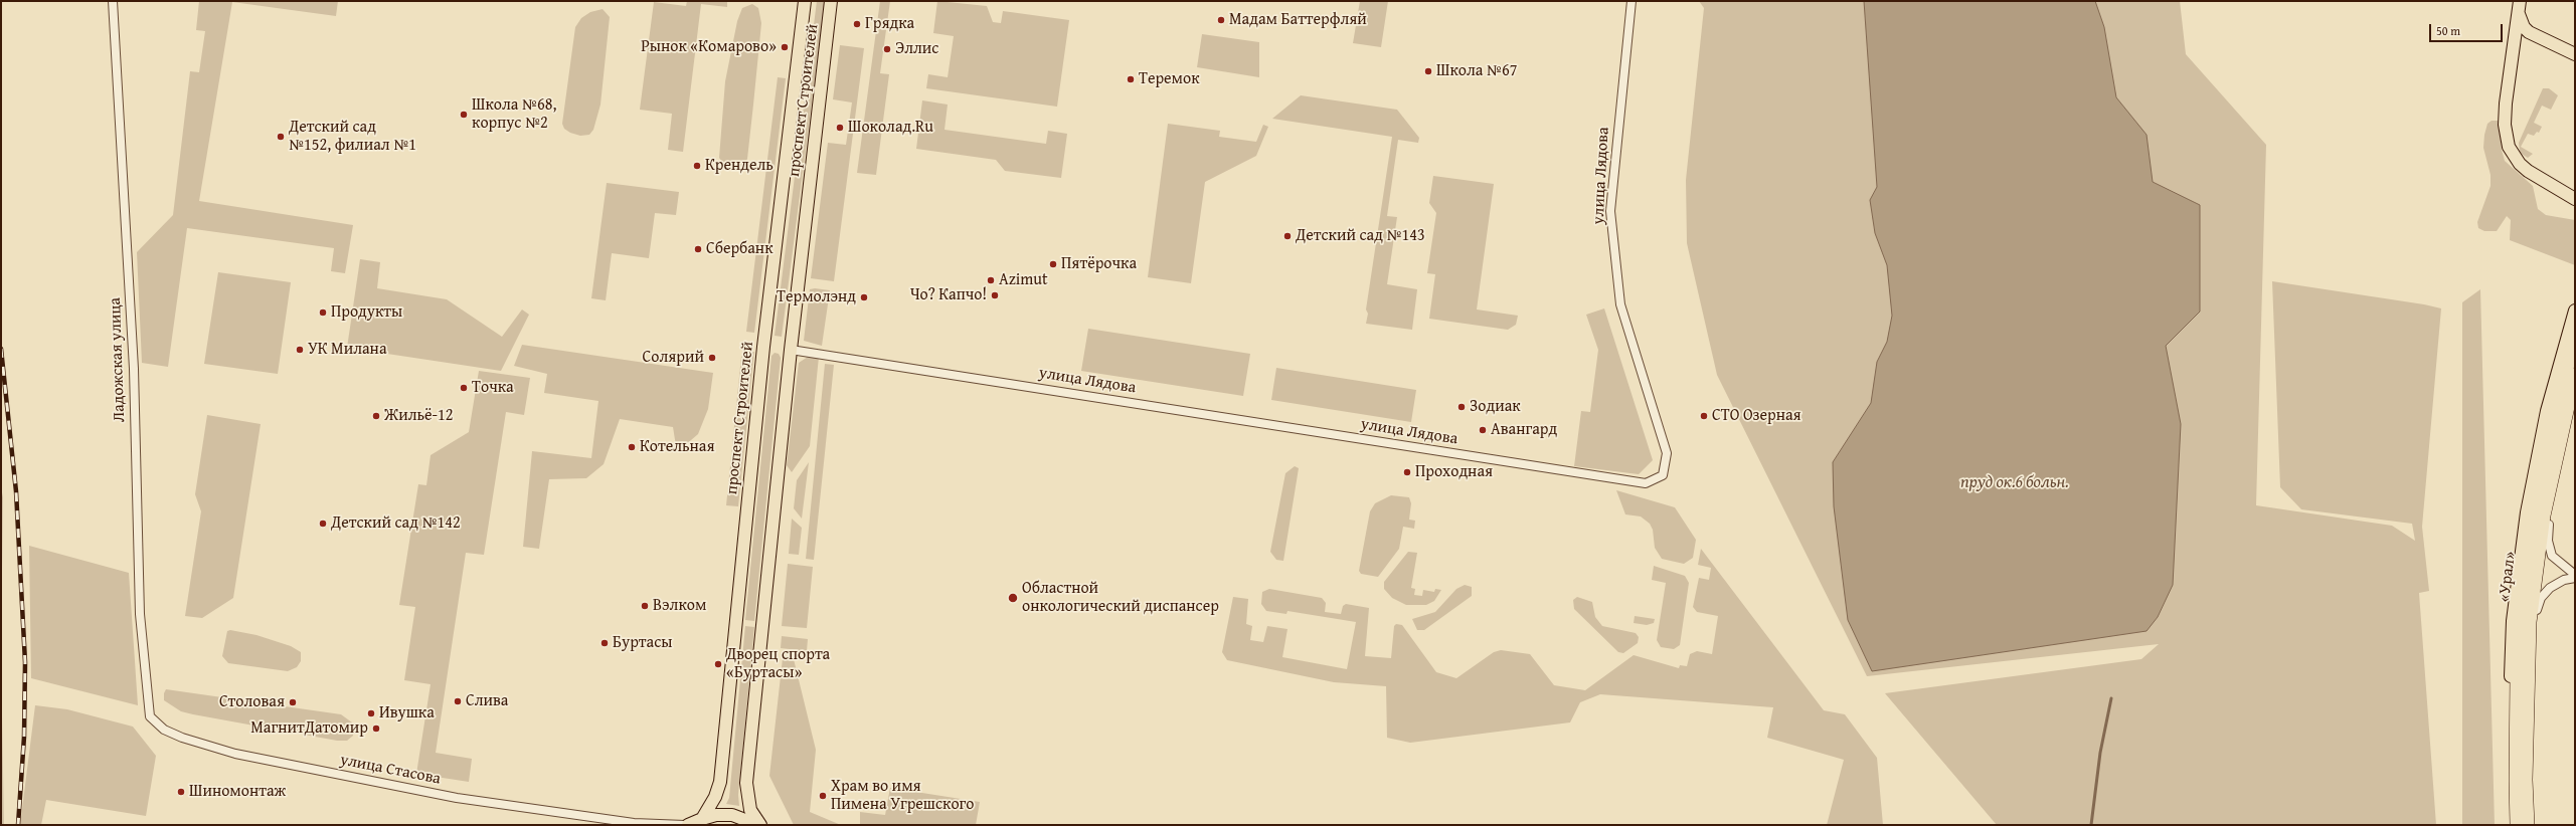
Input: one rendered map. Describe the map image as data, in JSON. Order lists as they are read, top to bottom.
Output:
{
  "streets": {
    "highway": ["«Урал»"],
    "main road": ["проспект Строителей"],
    "street": ["улица Лядова", "Ладожская улица", "улица Стасова"]
  },
  "crossings": [
    ["проспект Строителей", "улица Лядова"],
    ["Ладожская улица", "улица Стасова"]
  ],
  "water": ["пруд ок.6 больн."],
  "places": [
    "Мадам Баттерфляй",
    "Грядка",
    "Рынок «Комарово»",
    "Эллис",
    "Школа №67",
    "Теремок",
    "Школа №68, корпус №2",
    "Шоколад.Ru",
    "Детский сад №152, филиал №1",
    "Крендель",
    "Детский сад №143",
    "Сбербанк",
    "Пятёрочка",
    "Azimut",
    "Чо? Капчо!",
    "Термолэнд",
    "Продукты",
    "УК Милана",
    "Солярий",
    "Точка",
    "Зодиак",
    "Жильё-12",
    "СТО Озерная",
    "Авангард",
    "Котельная",
    "Проходная",
    "Детский сад №142",
    "Областной онкологический диспансер",
    "Вэлком",
    "Буртасы",
    "Дворец спорта «Буртасы»",
    "Слива",
    "Столовая",
    "Ивушка",
    "МагнитДатомир",
    "Шиномонтаж",
    "Храм во имя Пимена Угрешского"
  ],
  "scale_bar": "50 m"
}
